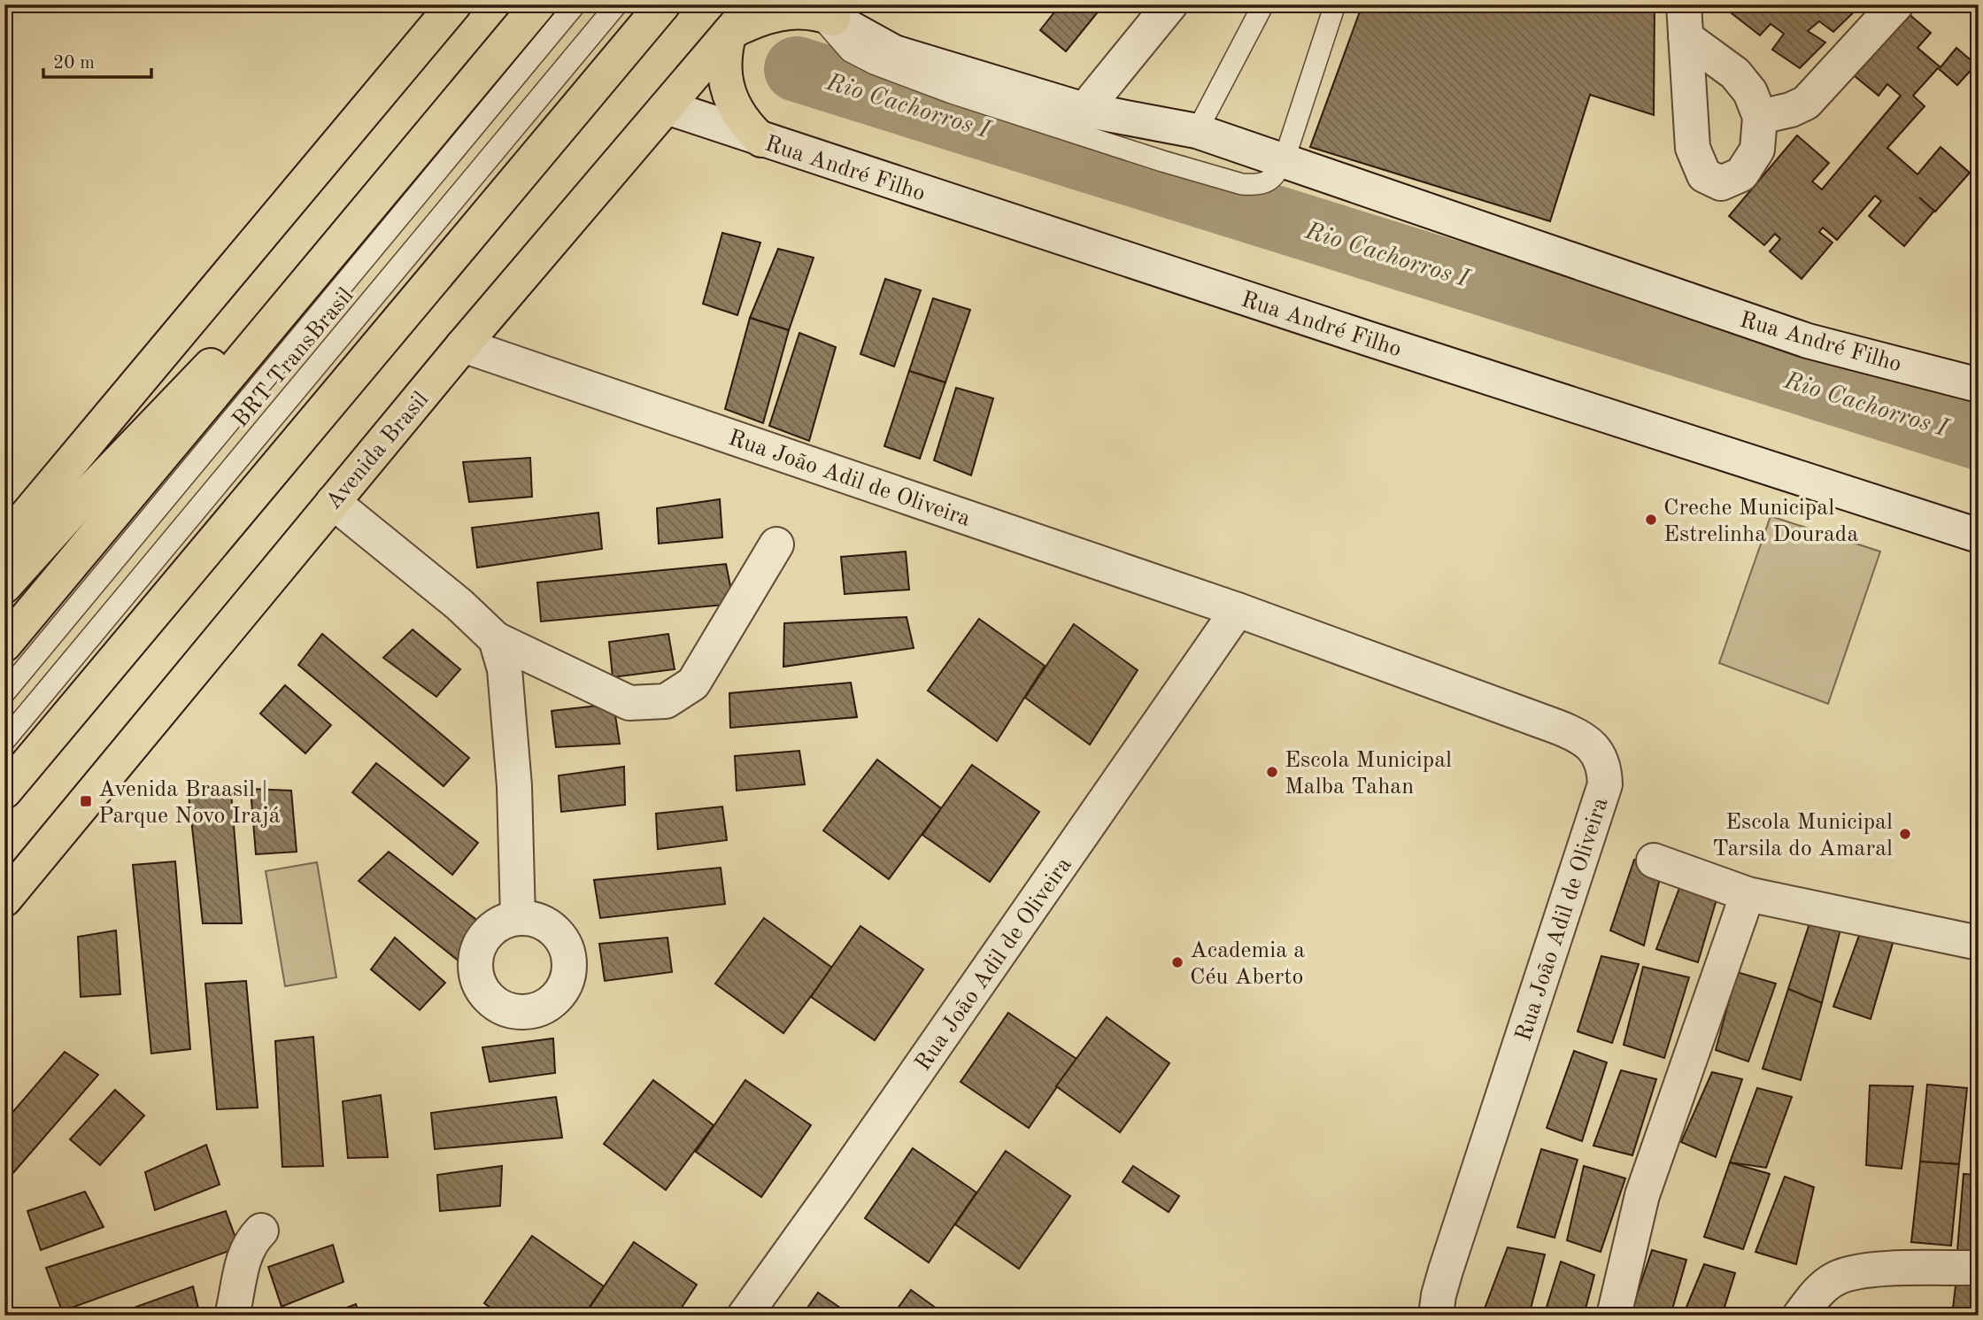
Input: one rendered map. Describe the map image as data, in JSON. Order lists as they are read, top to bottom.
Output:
{
  "streets": {
    "highway": ["Avenida Brasil"],
    "street": ["Rua André Filho", "Rua João Adil de Oliveira"],
    "lane": ["BRT TransBrasil"]
  },
  "crossings": [
    ["Rua André Filho", "Avenida Brasil"],
    ["Avenida Brasil", "Rua João Adil de Oliveira"]
  ],
  "water": ["Rio Cachorros I"],
  "places": {
    "other": [
      "Creche Municipal Estrelinha Dourada",
      "Escola Municipal Malba Tahan",
      "Escola Municipal Tarsila do Amaral",
      "Academia a Céu Aberto"
    ],
    "transit": ["Avenida Braasil | Parque Novo Irajá"]
  },
  "scale_bar": "20 m"
}
